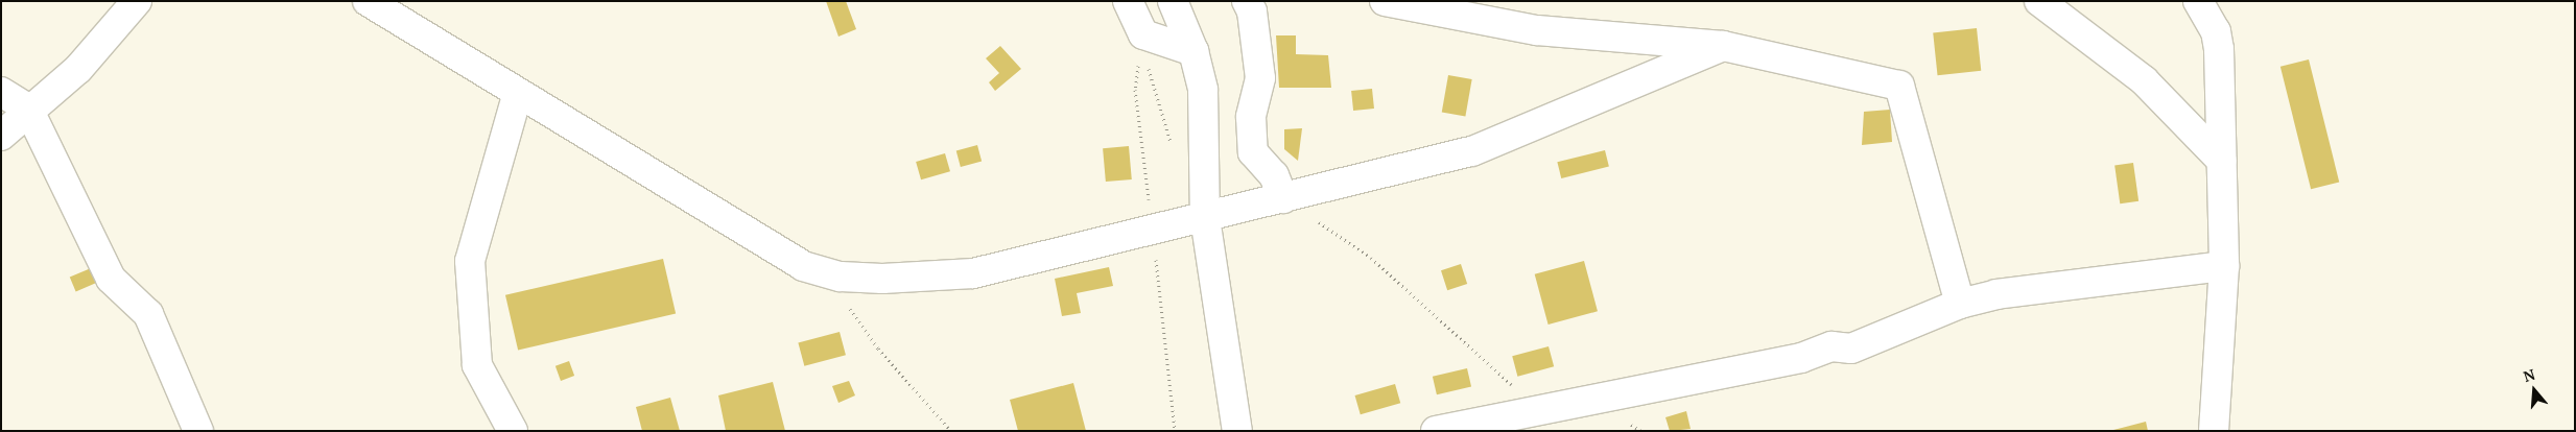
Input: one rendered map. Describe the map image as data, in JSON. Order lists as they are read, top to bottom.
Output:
{
  "north": "top"
}
